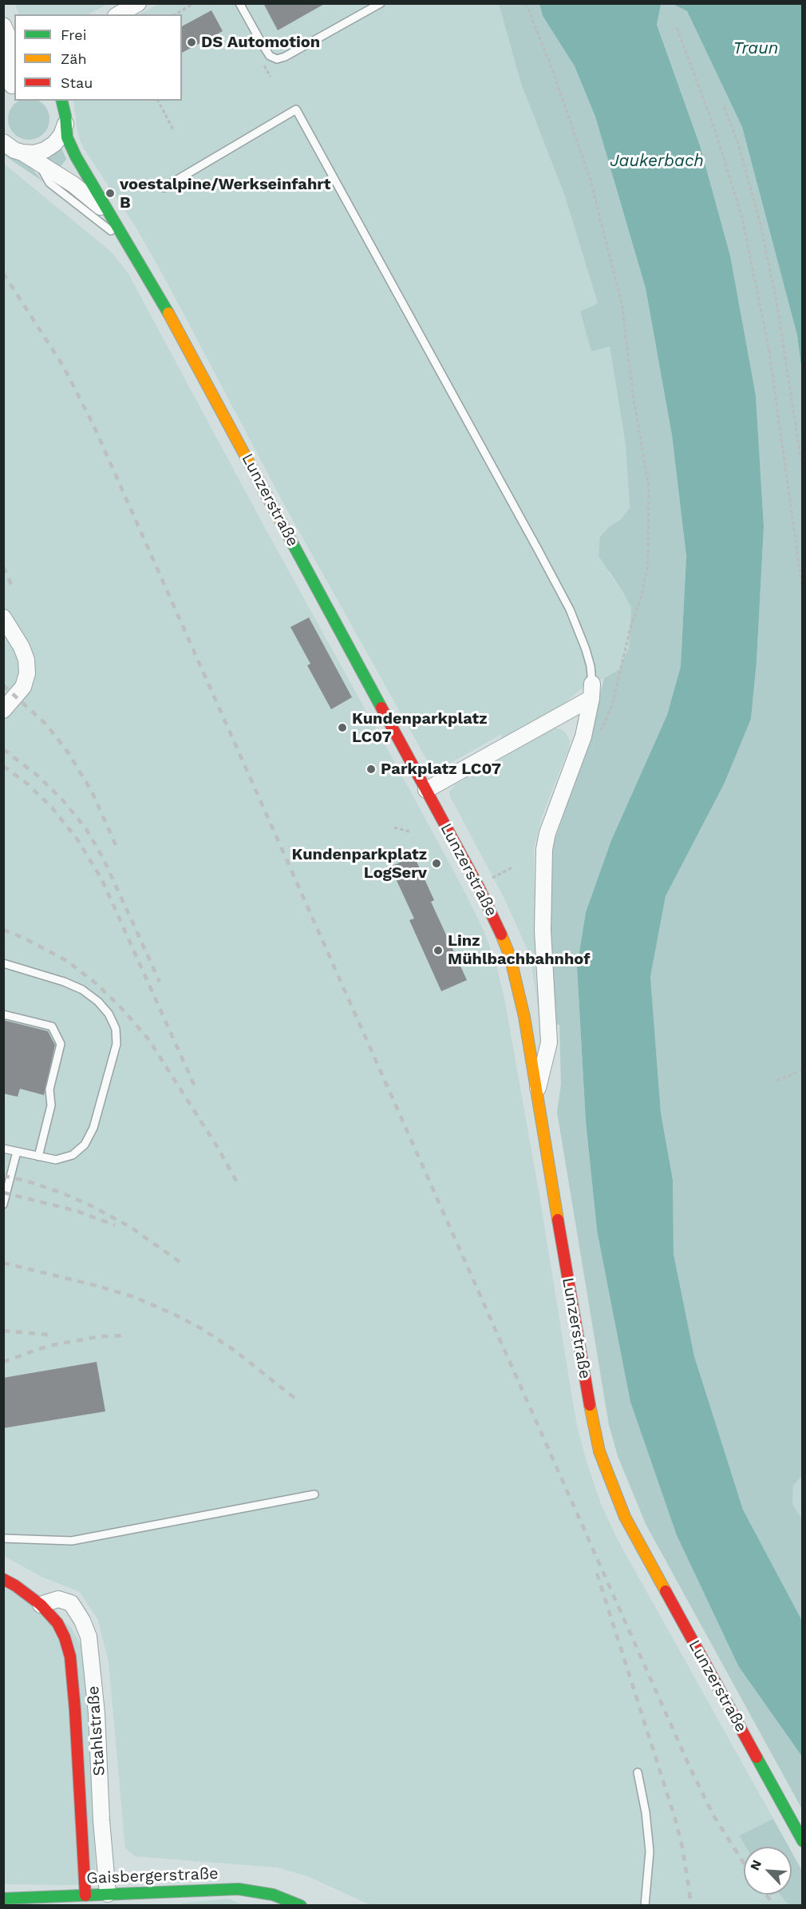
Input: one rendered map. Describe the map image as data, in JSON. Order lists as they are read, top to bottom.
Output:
{
  "streets": {
    "street": ["Lunzerstraße", "Stahlstraße", "Gaisbergerstraße"]
  },
  "crossings": [
    ["Stahlstraße", "Gaisbergerstraße"]
  ],
  "water": ["Traun", "Jaukerbach"],
  "places": [
    "DS Automotion",
    "voestalpine/Werkseinfahrt B",
    "Kundenparkplatz LC07",
    "Parkplatz LC07",
    "Kundenparkplatz LogServ",
    "Linz Mühlbachbahnhof"
  ],
  "legend": ["Frei", "Zäh", "Stau"],
  "north": "top left"
}
